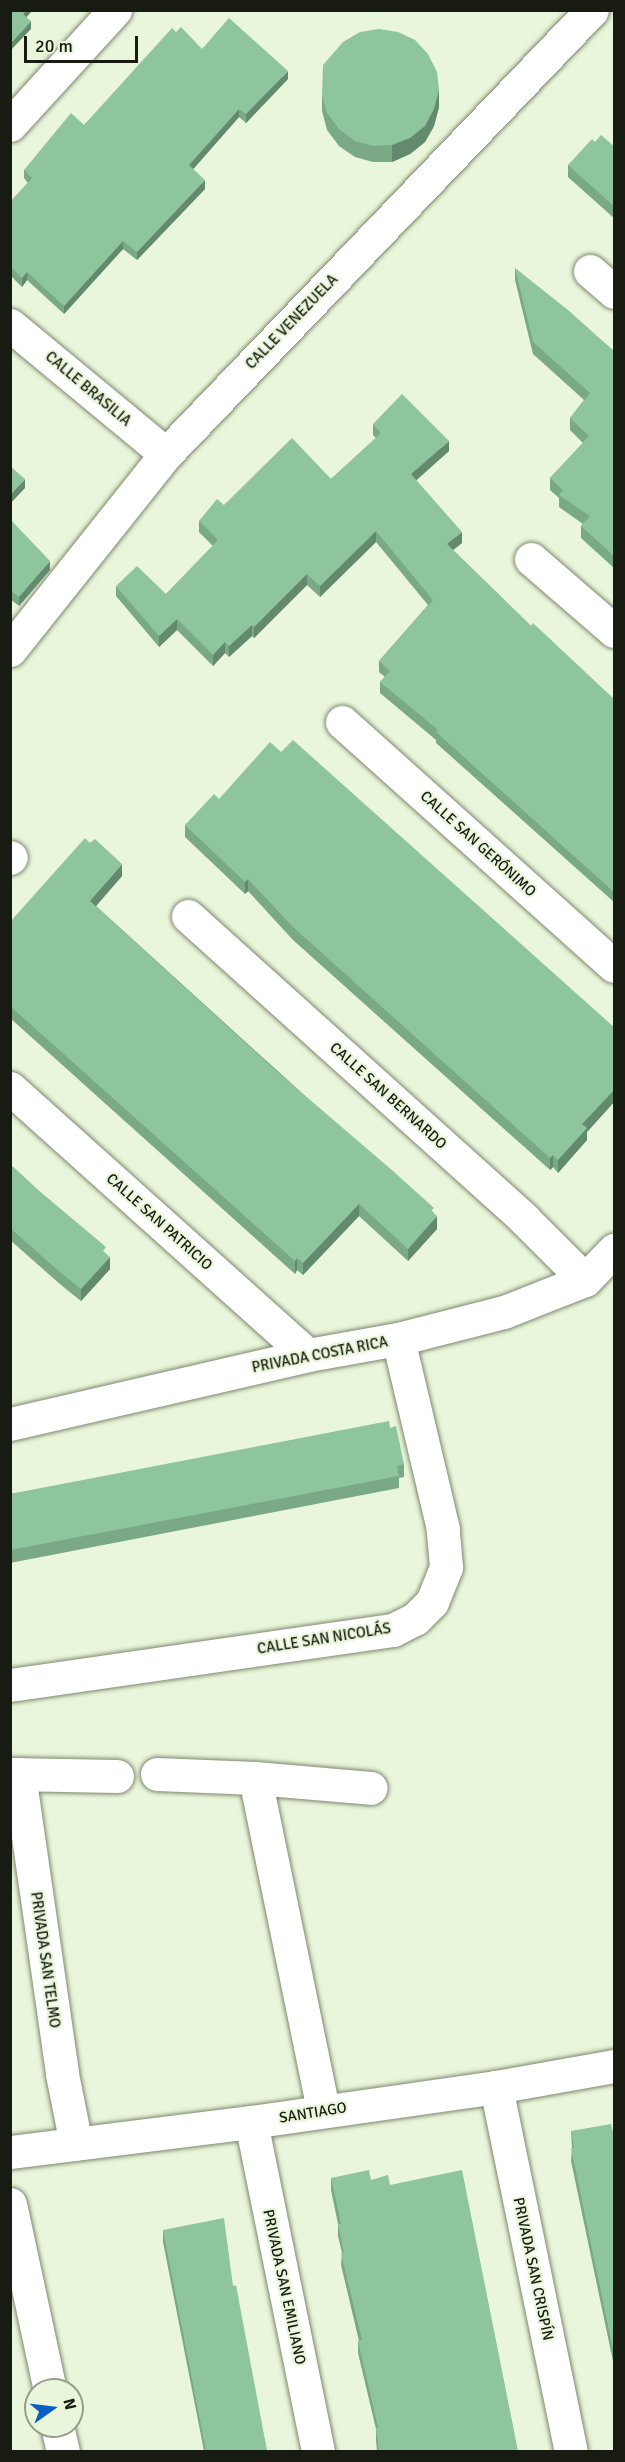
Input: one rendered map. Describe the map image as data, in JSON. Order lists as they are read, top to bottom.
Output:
{
  "streets": {
    "street": [
      "CALLE VENEZUELA",
      "CALLE BRASILIA",
      "CALLE SAN GERÓNIMO",
      "CALLE SAN BERNARDO",
      "CALLE SAN PATRICIO",
      "PRIVADA COSTA RICA",
      "CALLE SAN NICOLÁS",
      "PRIVADA SAN TELMO",
      "SANTIAGO",
      "PRIVADA SAN CRISPÍN",
      "PRIVADA SAN EMILIANO"
    ]
  },
  "crossings": [
    ["CALLE VENEZUELA", "CALLE BRASILIA"],
    ["CALLE SAN BERNARDO", "PRIVADA COSTA RICA"],
    ["CALLE SAN PATRICIO", "PRIVADA COSTA RICA"],
    ["PRIVADA COSTA RICA", "CALLE SAN NICOLÁS"],
    ["PRIVADA SAN TELMO", "SANTIAGO"],
    ["SANTIAGO", "PRIVADA SAN CRISPÍN"],
    ["SANTIAGO", "PRIVADA SAN EMILIANO"]
  ],
  "scale_bar": "20 m",
  "north": "right"
}
